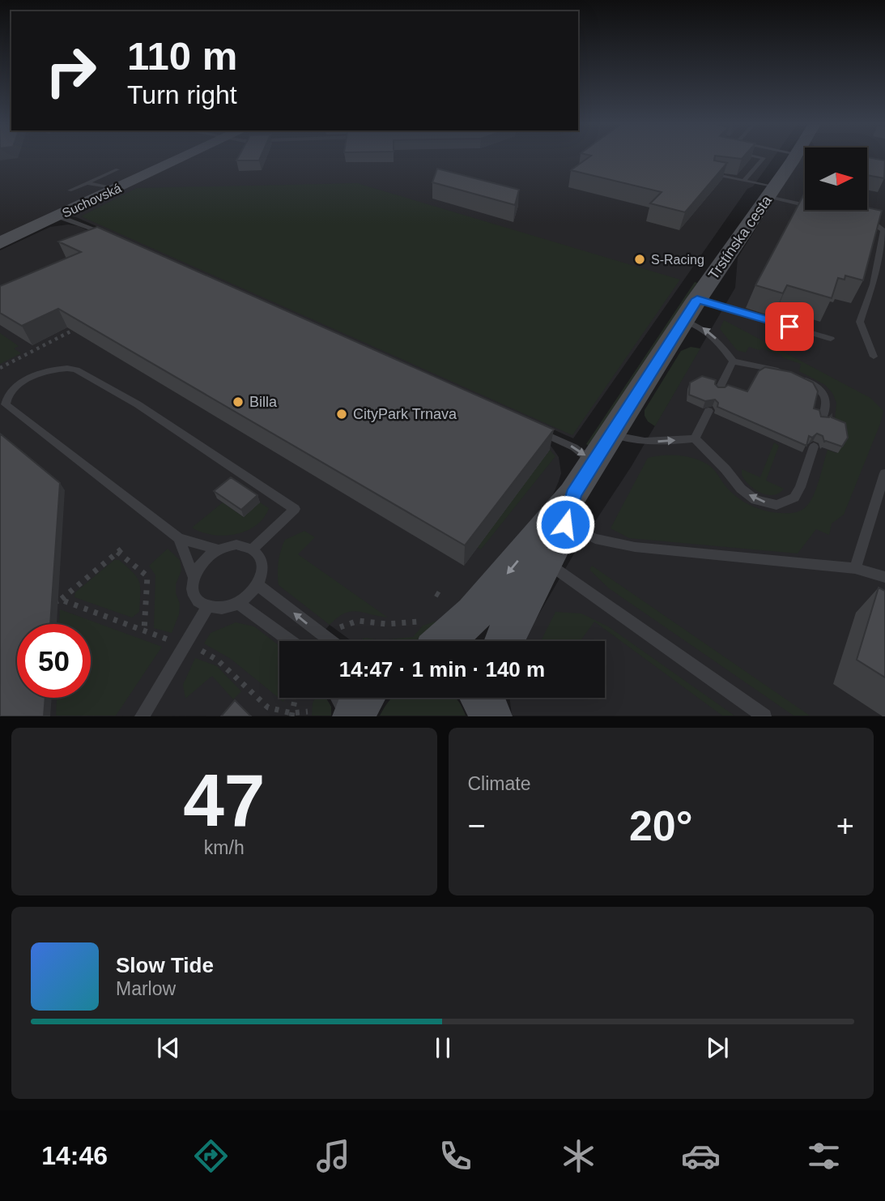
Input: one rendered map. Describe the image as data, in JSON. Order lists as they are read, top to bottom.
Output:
{
  "streets": {
    "main road": ["Suchovská", "Trstínska cesta"]
  },
  "places": ["S-Racing", "Billa", "CityPark Trnava"],
  "north": "right",
  "page": {
    "turn": ["110 m", "Turn right"],
    "limit": "50",
    "trip": "14:47 · 1 min · 140 m",
    "tile": [
      ["47", "km/h"],
      "Climate"
    ],
    "heat": ["−", "20°", "+"],
    "song": ["Slow Tide", "Marlow"],
    "tabs": "14:46"
  }
}
